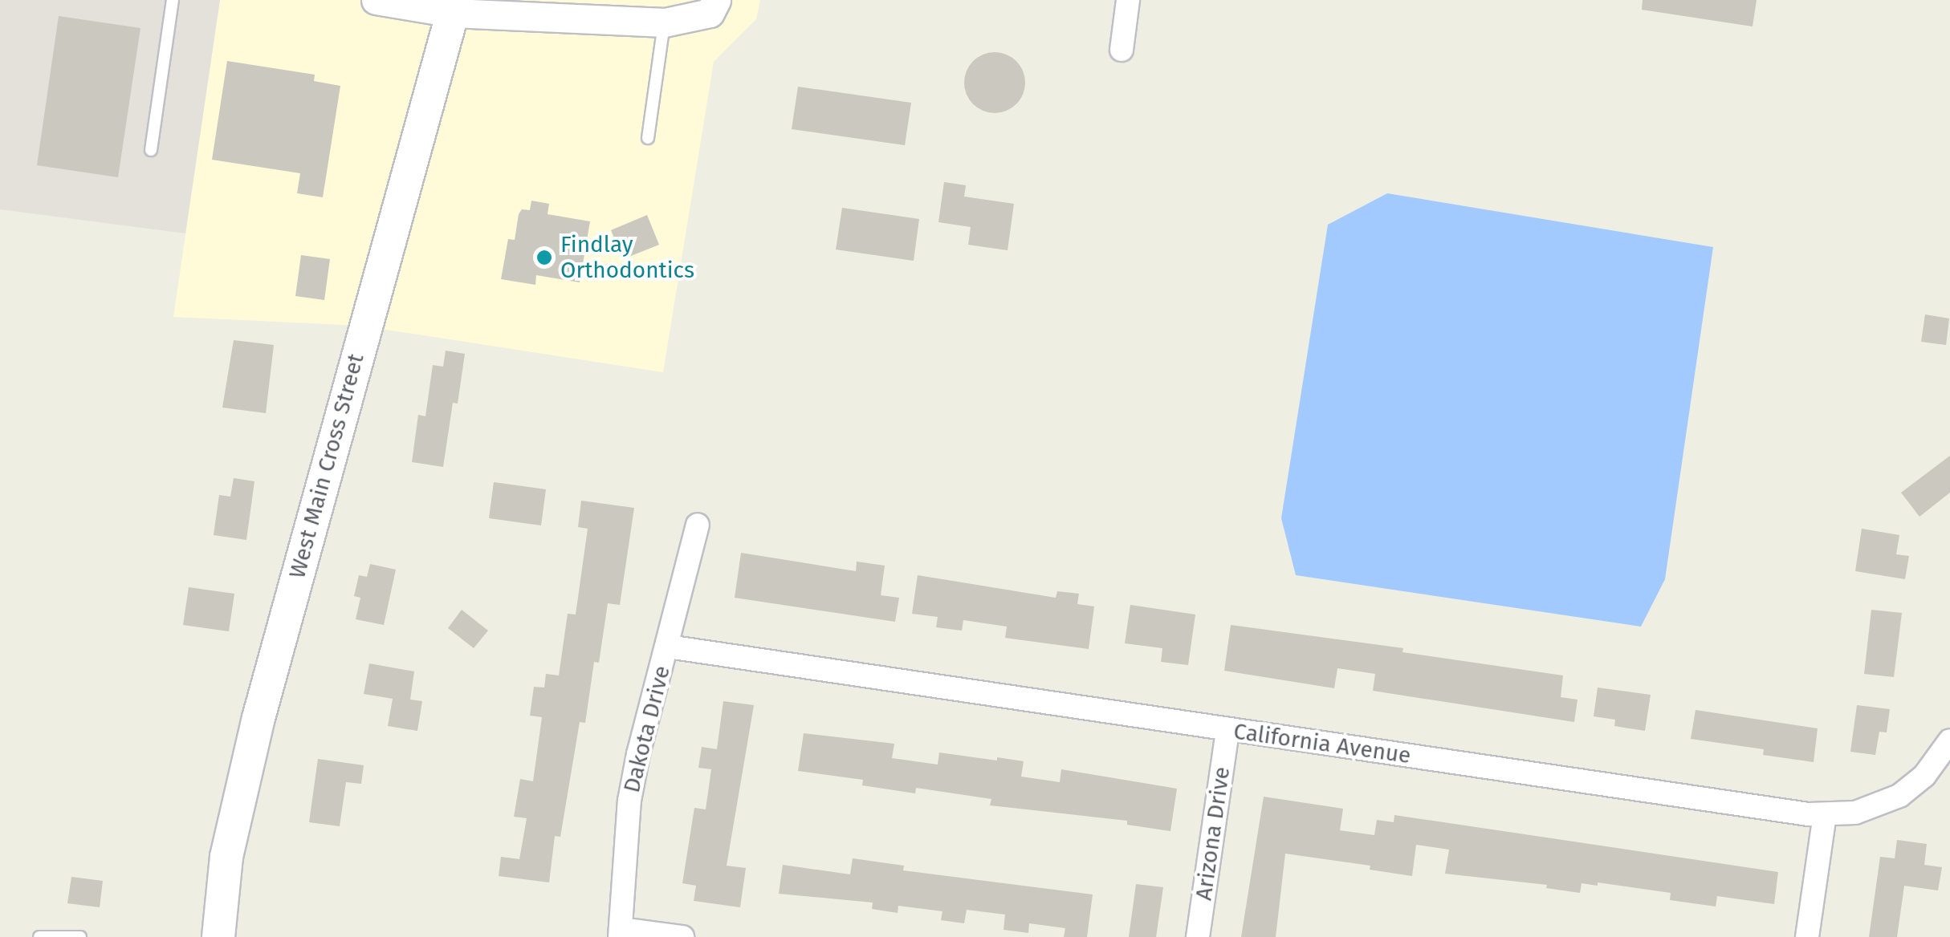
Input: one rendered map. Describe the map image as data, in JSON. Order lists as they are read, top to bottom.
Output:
{
  "streets": {
    "main road": ["West Main Cross Street"],
    "street": ["Dakota Drive", "California Avenue", "Arizona Drive"]
  },
  "crossings": [
    ["Dakota Drive", "California Avenue"],
    ["California Avenue", "Arizona Drive"]
  ],
  "places": ["Findlay Orthodontics"]
}
